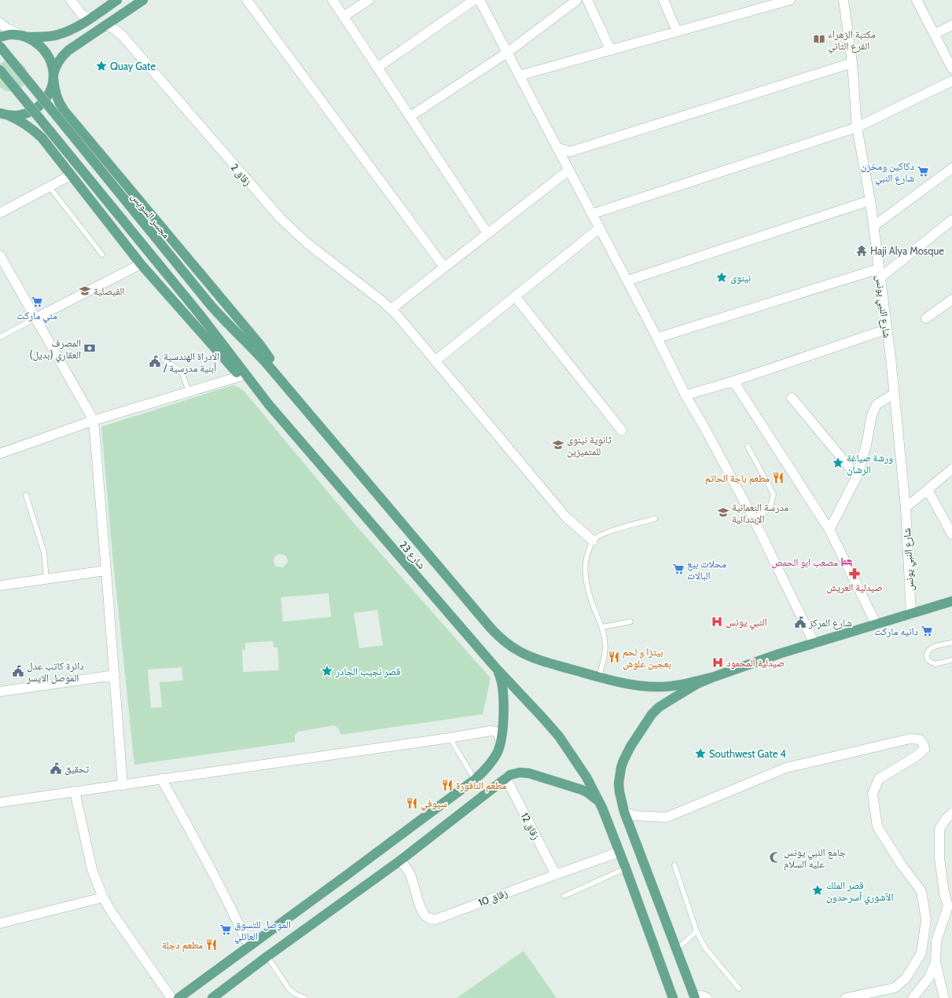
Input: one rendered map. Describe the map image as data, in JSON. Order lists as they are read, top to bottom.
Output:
{
  "streets": {
    "main road": ["مجسر السويس", "شارع 23"],
    "street": [
      "زقاق 2",
      "شارع النبي يونس",
      "زقاق 12",
      "زقاق 10"
    ]
  },
  "crossings": [
    ["مجسر السويس", "شارع 23"],
    ["زقاق 12", "زقاق 10"]
  ],
  "places": {
    "library": ["مكتبة الزهراء الفرع الثاني"],
    "place": [
      "Quay Gate",
      "نينوى",
      "ورشة صياغة الرشان",
      "قصر نجيب الجادر",
      "Southwest Gate 4",
      "قصر الملك الآشوري آسرحدون"
    ],
    "supermarket": [
      "دكاكين ومخزن شارع النبي",
      "مني ماركت",
      "محلات بيع البالات",
      "دانيه ماركت",
      "الموصل للتسوق العائلي"
    ],
    "temple": ["Haji Alya Mosque"],
    "school or university": ["الفيصلية", "ثانوية نينوى للمتميزين", "مدرسة النعمانية الإبتدائية"],
    "bank": ["المصرف العقاري (بديل)"],
    "public building": [
      "الادراة الهندسية / أبنية مدرسية",
      "شارع المركز",
      "دائرة كاتب عدل الموصل الايسر",
      "تحقيق"
    ],
    "restaurant": [
      "مطعم باجة الحاتم",
      "بيتزا و لحم بعجين علوش",
      "مطعم النافورة",
      "سيوفي",
      "مطعم دجلة"
    ],
    "hotel": ["مصعب ابو الحمص"],
    "pharmacy": ["صيدلية العريش"],
    "hospital": ["النبي يونس", "صيدلية المحمود"],
    "mosque": ["جامع النبي يونس عليه السلام"]
  }
}
